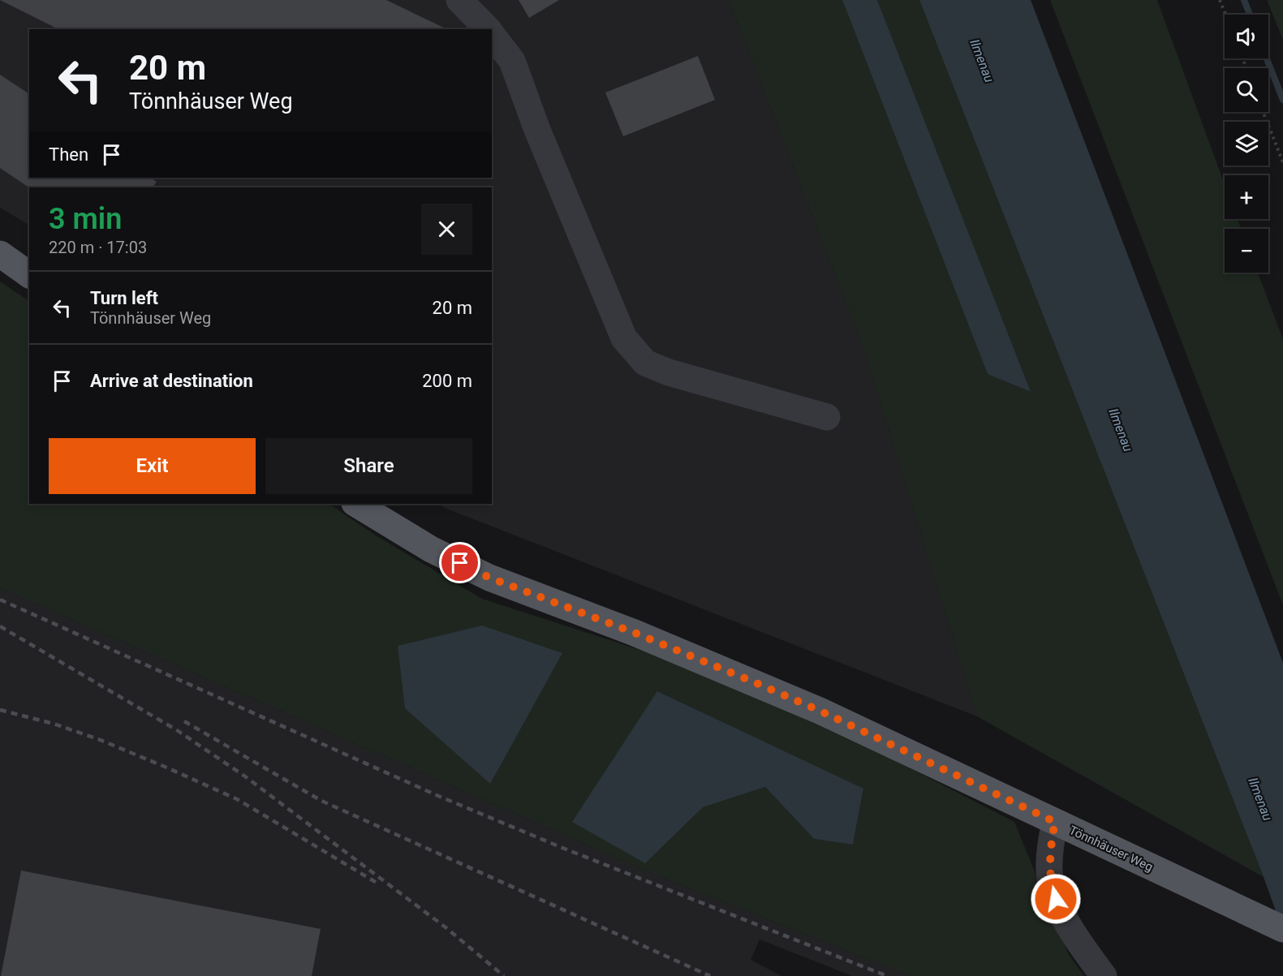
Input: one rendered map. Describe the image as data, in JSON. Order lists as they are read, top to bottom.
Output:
{
  "streets": {
    "main road": ["Tönnhäuser Weg"]
  },
  "water": ["Ilmenau"],
  "page": {
    "map_buttons": ["+", "−"],
    "turn": ["20 m", "Tönnhäuser Weg"],
    "then": "Then",
    "heading": ["3 min", "220 m · 17:03"],
    "list": [
      {
        "name": "Turn left",
        "note": "Tönnhäuser Weg",
        "value": "20 m"
      },
      {
        "name": "Arrive at destination",
        "value": "200 m"
      }
    ],
    "buttons": ["Exit", "Share"]
  }
}
